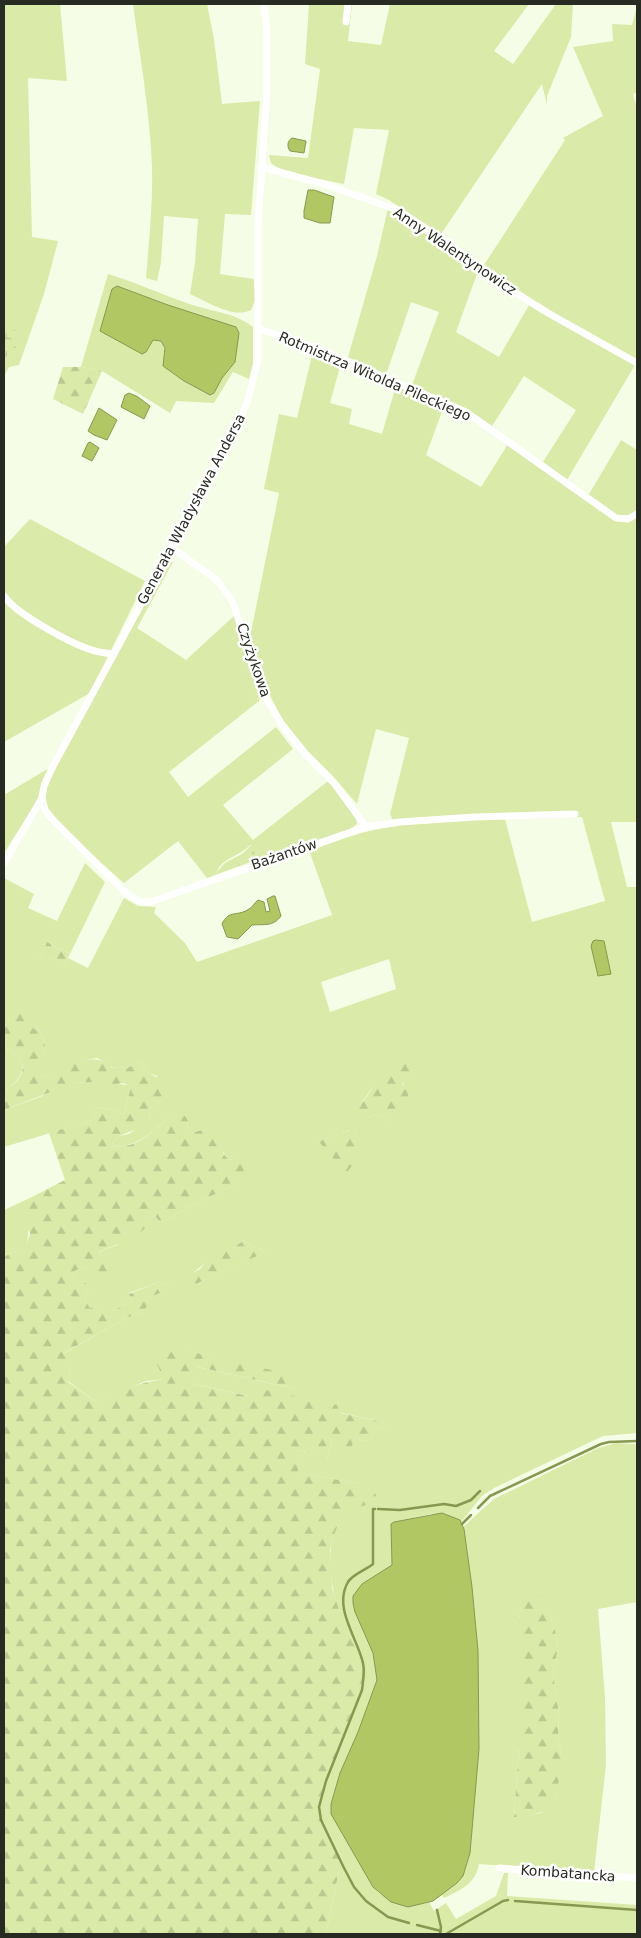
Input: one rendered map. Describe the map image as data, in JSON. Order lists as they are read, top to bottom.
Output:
{
  "streets": {
    "street": [
      "Anny Walentynowicz",
      "Rotmistrza Witolda Pileckiego",
      "Generała Władysława Andersa",
      "Czyżykowa",
      "Bażantów",
      "Kombatancka"
    ]
  },
  "crossings": [
    ["Anny Walentynowicz", "Generała Władysława Andersa"],
    ["Rotmistrza Witolda Pileckiego", "Generała Władysława Andersa"],
    ["Generała Władysława Andersa", "Czyżykowa"],
    ["Generała Władysława Andersa", "Bażantów"],
    ["Czyżykowa", "Bażantów"]
  ]
}
